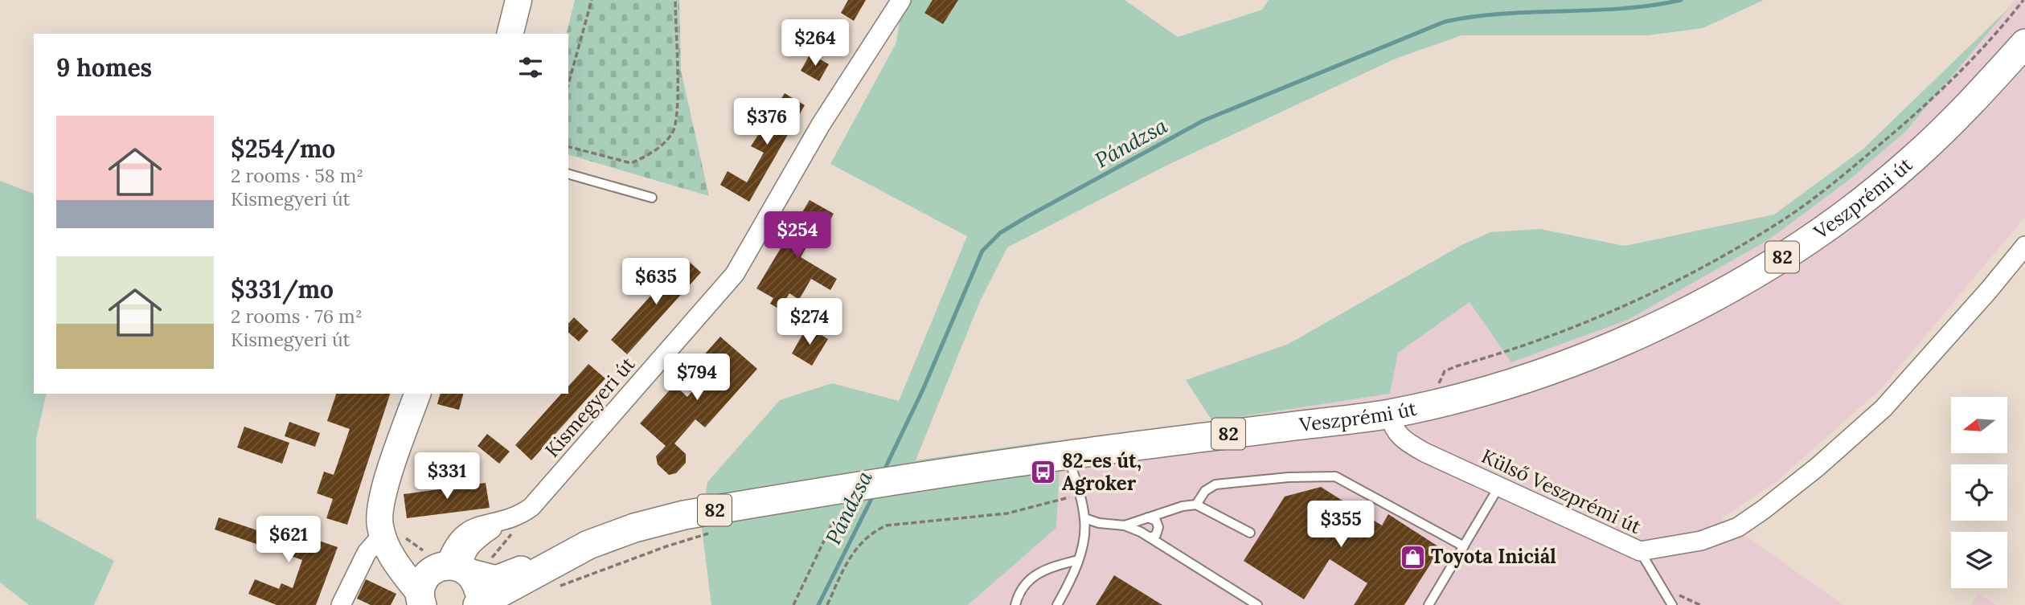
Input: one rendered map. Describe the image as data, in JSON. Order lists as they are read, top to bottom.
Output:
{
  "streets": {
    "main road": ["Veszprémi út", "82"],
    "street": ["Kismegyeri út", "Külső Veszprémi út"]
  },
  "crossings": [
    ["Veszprémi út", "82"],
    ["Veszprémi út", "Kismegyeri út"],
    ["Veszprémi út", "Külső Veszprémi út"],
    ["82", "Kismegyeri út"]
  ],
  "water": ["Pándzsa"],
  "places": {
    "bus stop": ["82-es út, Agroker"],
    "shop": ["Toyota Iniciál"]
  },
  "north": "left",
  "page": {
    "price": [
      "$264",
      "$376",
      "$254",
      "$635",
      "$274",
      "$794",
      "$331",
      "$355",
      "$621"
    ],
    "heading": "9 homes",
    "list": [
      {
        "name": "$254/mo",
        "note": "2 rooms · 58 m² · Kismegyeri út"
      },
      {
        "name": "$331/mo",
        "note": "2 rooms · 76 m² · Kismegyeri út"
      }
    ]
  }
}
